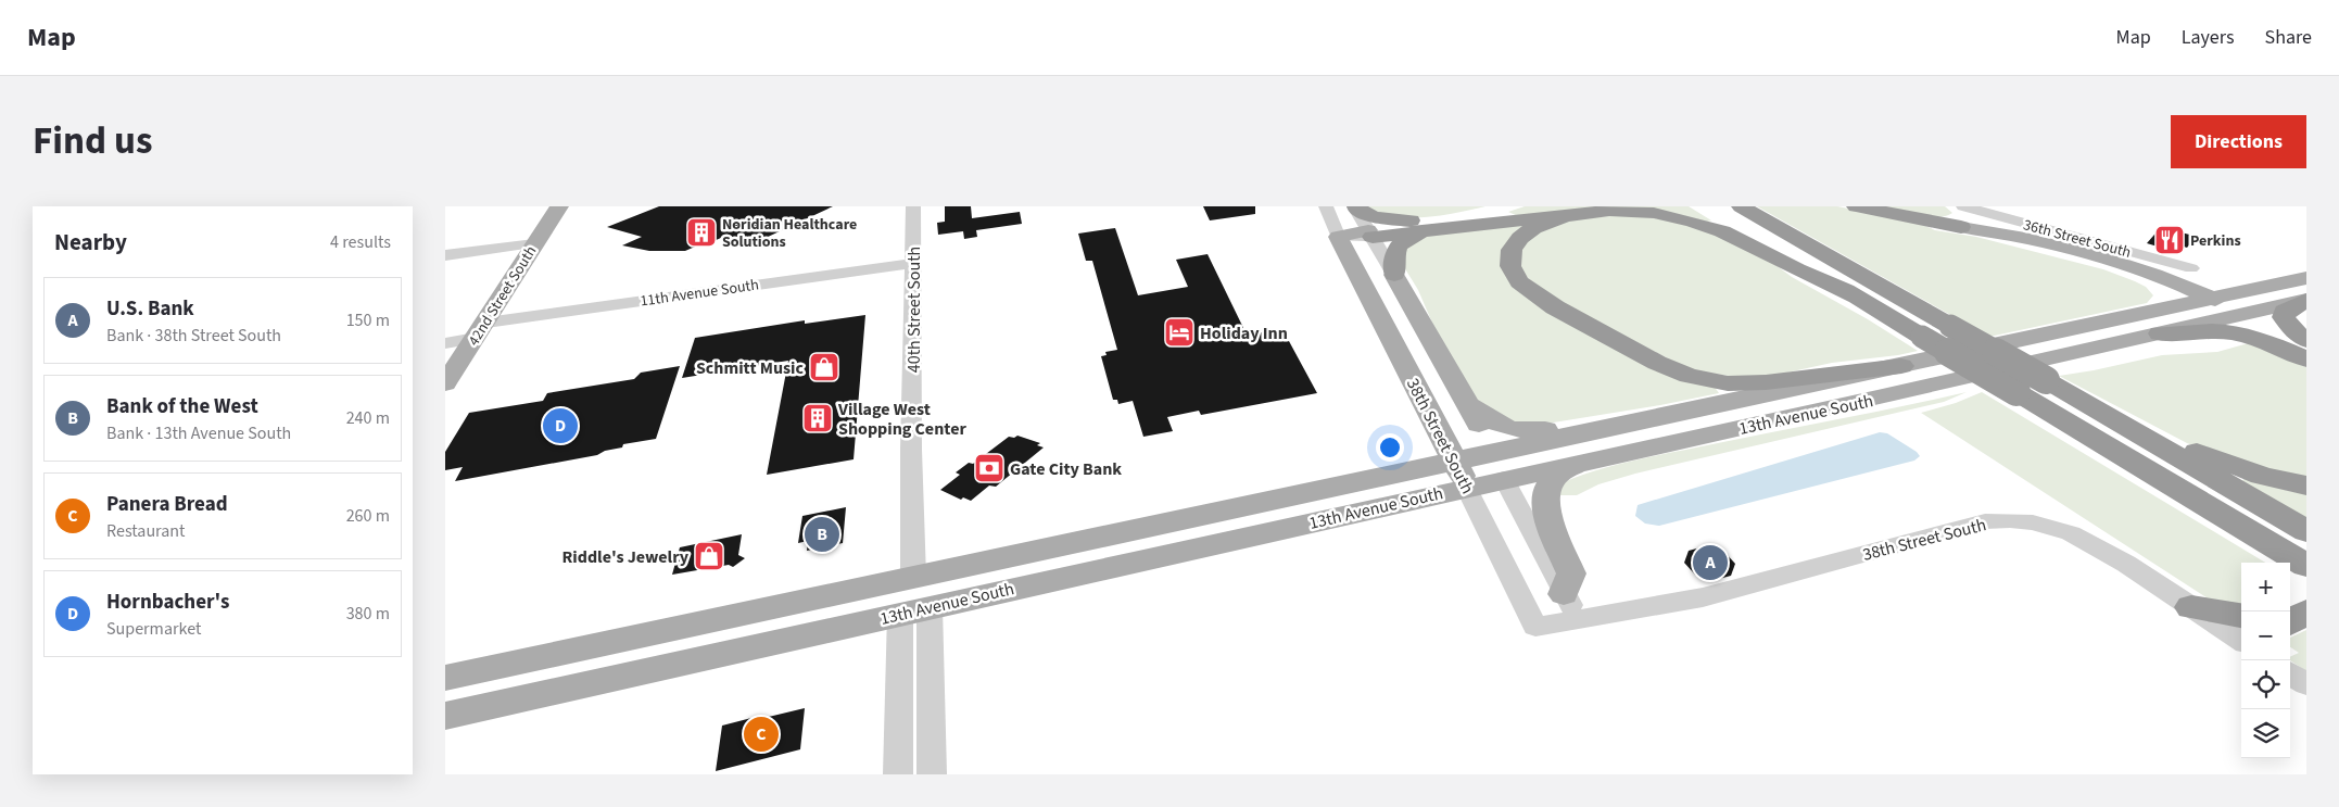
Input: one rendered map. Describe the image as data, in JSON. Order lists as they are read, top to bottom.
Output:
{
  "streets": {
    "main road": ["42nd Street South", "13th Avenue South", "38th Street South"],
    "street": ["36th Street South", "11th Avenue South", "40th Street South"]
  },
  "crossings": [
    ["11th Avenue South", "42nd Street South"],
    ["11th Avenue South", "40th Street South"],
    ["40th Street South", "13th Avenue South"],
    ["13th Avenue South", "38th Street South"]
  ],
  "places": {
    "building": ["Noridian Healthcare Solutions", "Village West Shopping Center"],
    "restaurant": ["Perkins"],
    "hotel": ["Holiday Inn"],
    "shop": ["Schmitt Music", "Riddle's Jewelry"],
    "bank": ["Gate City Bank"]
  },
  "page": {
    "header": "Map",
    "nav": ["Map", "Layers", "Share"],
    "title": "Find us",
    "buttons": "Directions",
    "heading": ["Nearby", "4 results"],
    "list": [
      {
        "mark": "A",
        "name": "U.S. Bank",
        "note": "Bank · 38th Street South",
        "value": "150 m"
      },
      {
        "mark": "B",
        "name": "Bank of the West",
        "note": "Bank · 13th Avenue South",
        "value": "240 m"
      },
      {
        "mark": "C",
        "name": "Panera Bread",
        "note": "Restaurant",
        "value": "260 m"
      },
      {
        "mark": "D",
        "name": "Hornbacher's",
        "note": "Supermarket",
        "value": "380 m"
      }
    ],
    "pins": [
      "D",
      "B",
      "A",
      "C"
    ],
    "map_buttons": ["+", "−"]
  }
}
